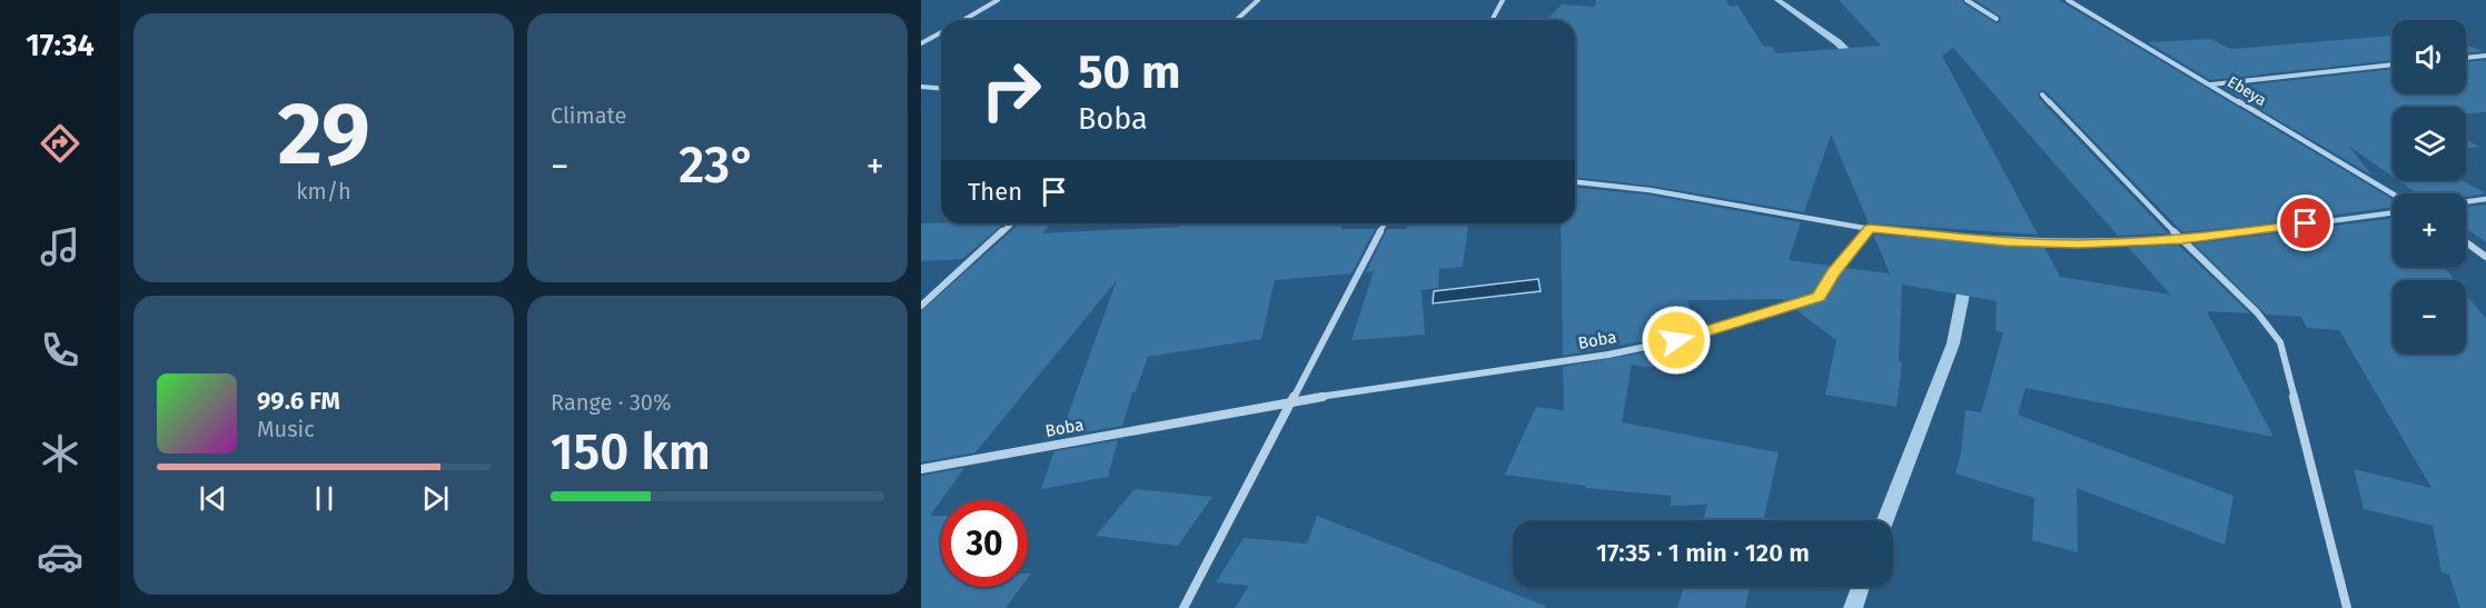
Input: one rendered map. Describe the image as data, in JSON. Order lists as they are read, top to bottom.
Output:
{
  "streets": {
    "street": ["Ebeya", "Boba"]
  },
  "page": {
    "tabs": "17:34",
    "tile": [
      ["29", "km/h"],
      "Climate",
      ["Range · 30%", "150 km"]
    ],
    "map_buttons": ["+", "−"],
    "turn": ["50 m", "Boba"],
    "heat": ["−", "23°", "+"],
    "then": "Then",
    "song": ["99.6 FM", "Music"],
    "limit": "30",
    "trip": "17:35 · 1 min · 120 m"
  }
}
